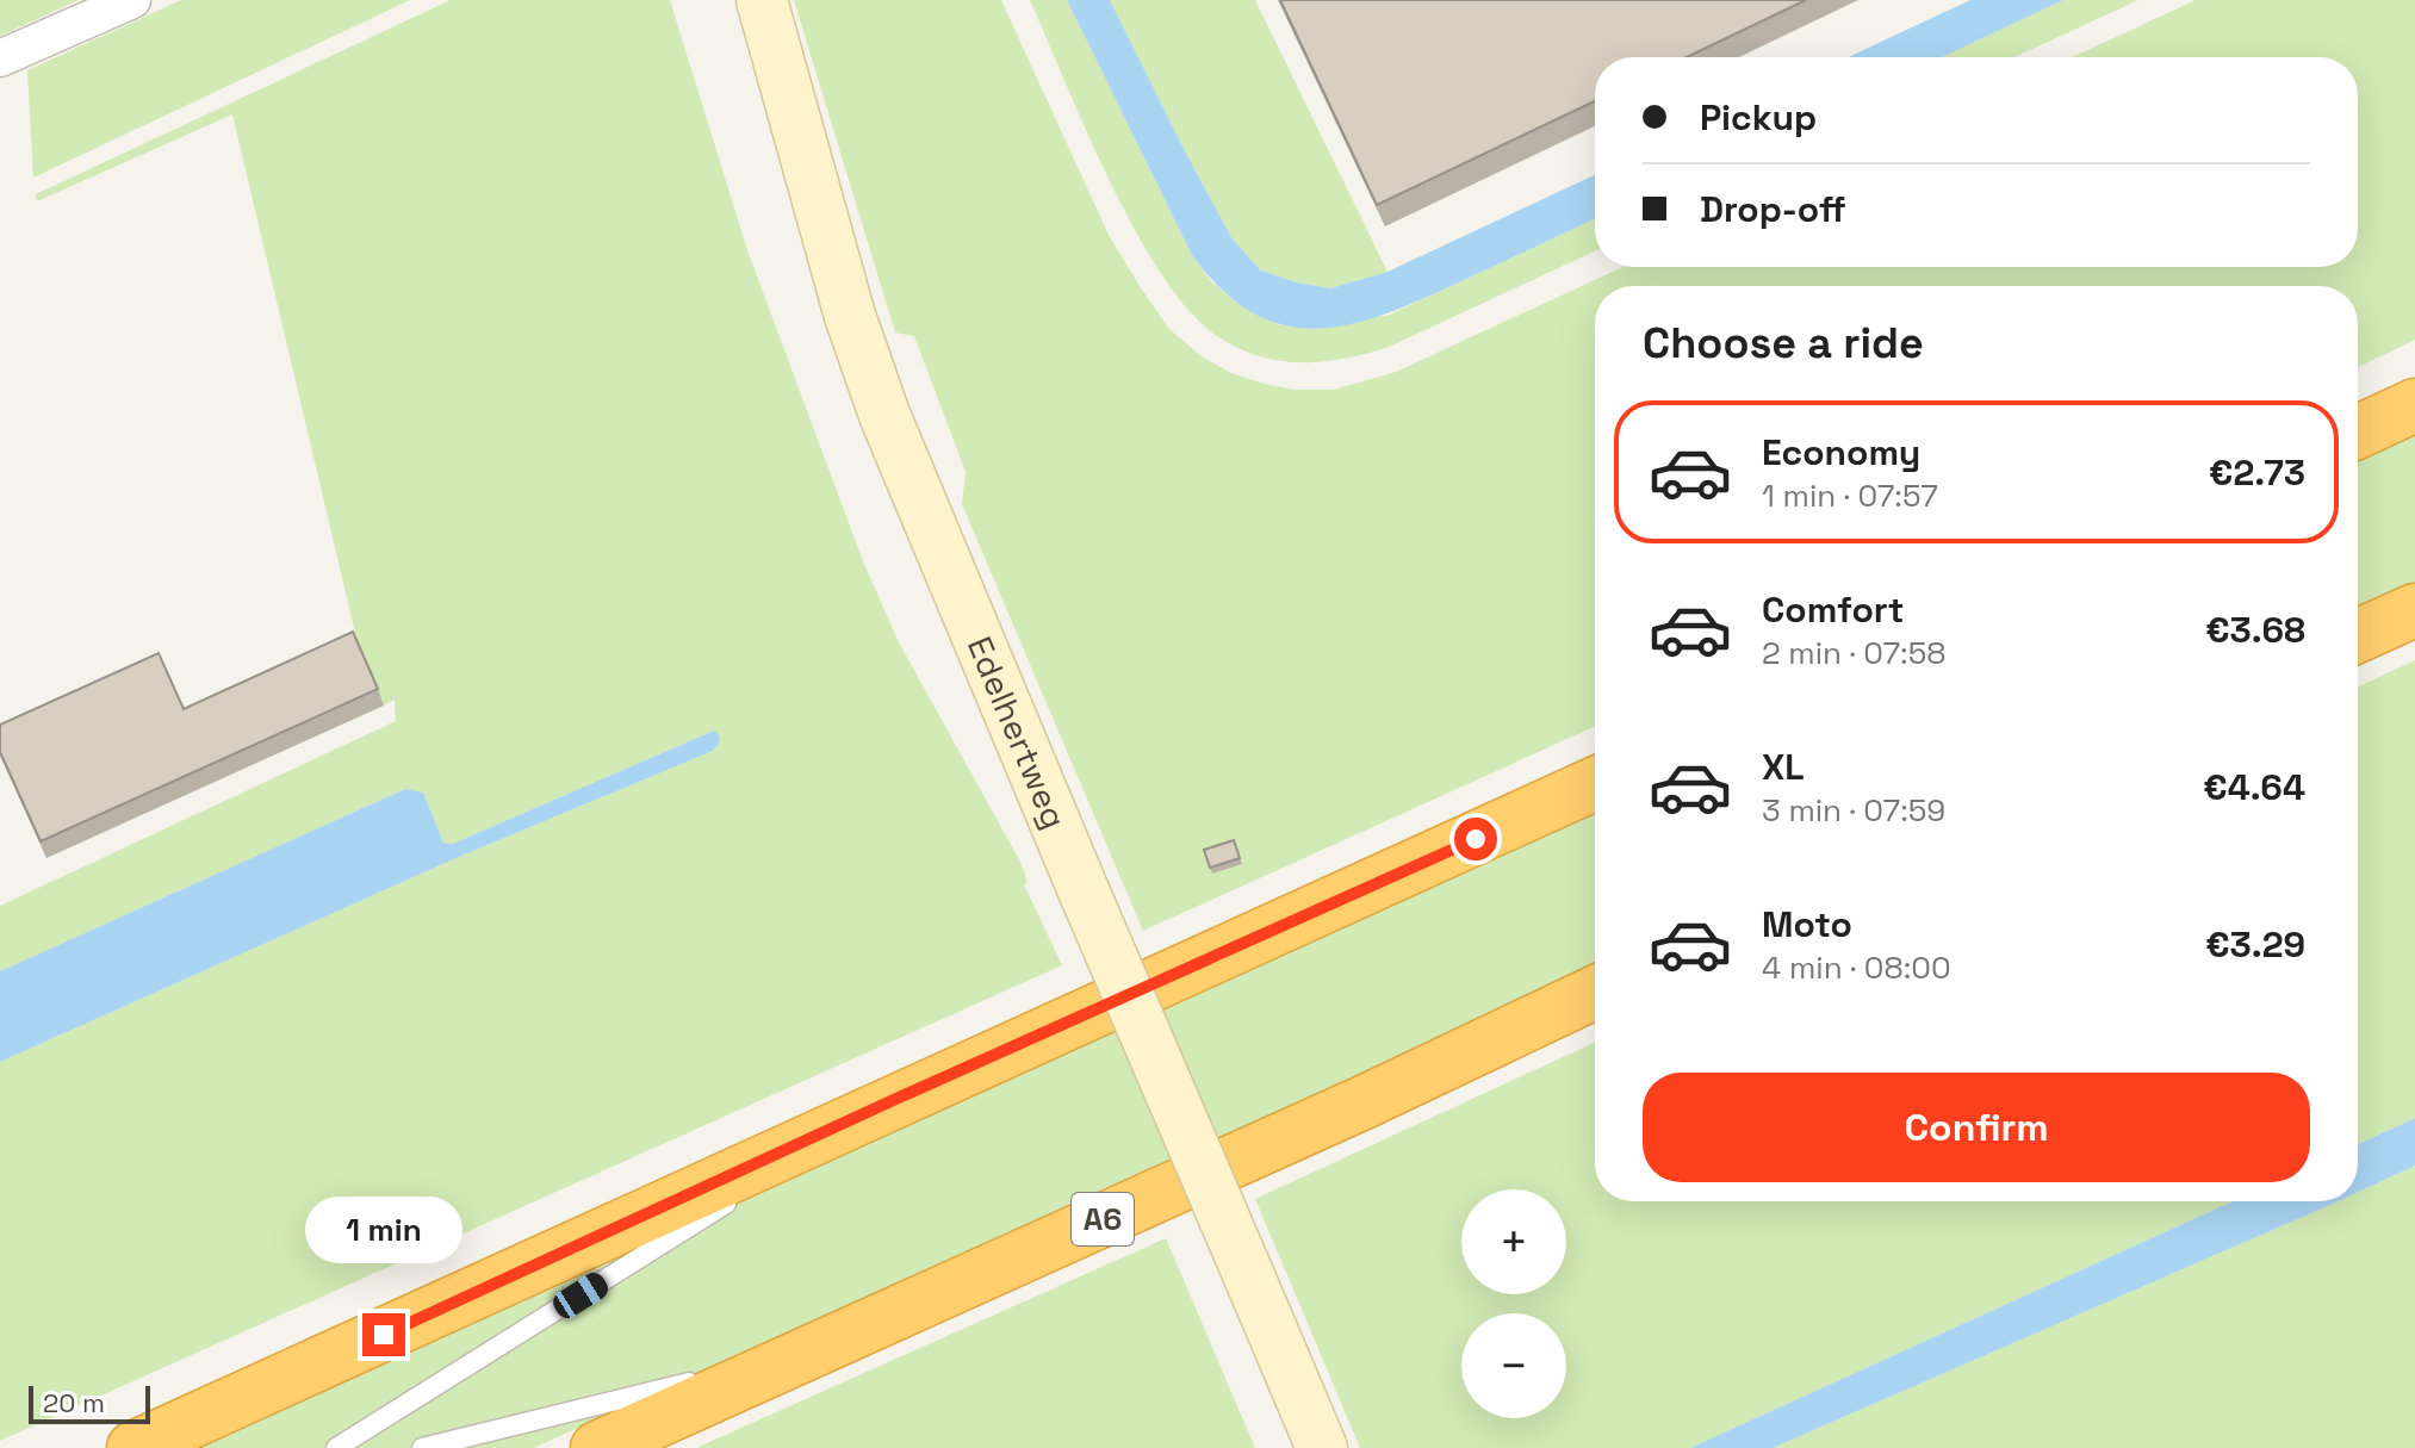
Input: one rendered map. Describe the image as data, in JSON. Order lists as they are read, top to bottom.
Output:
{
  "streets": {
    "highway": ["A6"],
    "street": ["Edelhertweg"]
  },
  "scale_bar": "20 m",
  "page": {
    "banner": ["Pickup", "Drop-off"],
    "heading": "Choose a ride",
    "list": [
      {
        "name": "Economy",
        "note": "1 min · 07:57",
        "value": "€2.73"
      },
      {
        "name": "Comfort",
        "note": "2 min · 07:58",
        "value": "€3.68"
      },
      {
        "name": "XL",
        "note": "3 min · 07:59",
        "value": "€4.64"
      },
      {
        "name": "Moto",
        "note": "4 min · 08:00",
        "value": "€3.29"
      }
    ],
    "buttons": "Confirm",
    "map_buttons": ["+", "−"],
    "bubble": "1 min",
    "scale": "20 m"
  }
}
